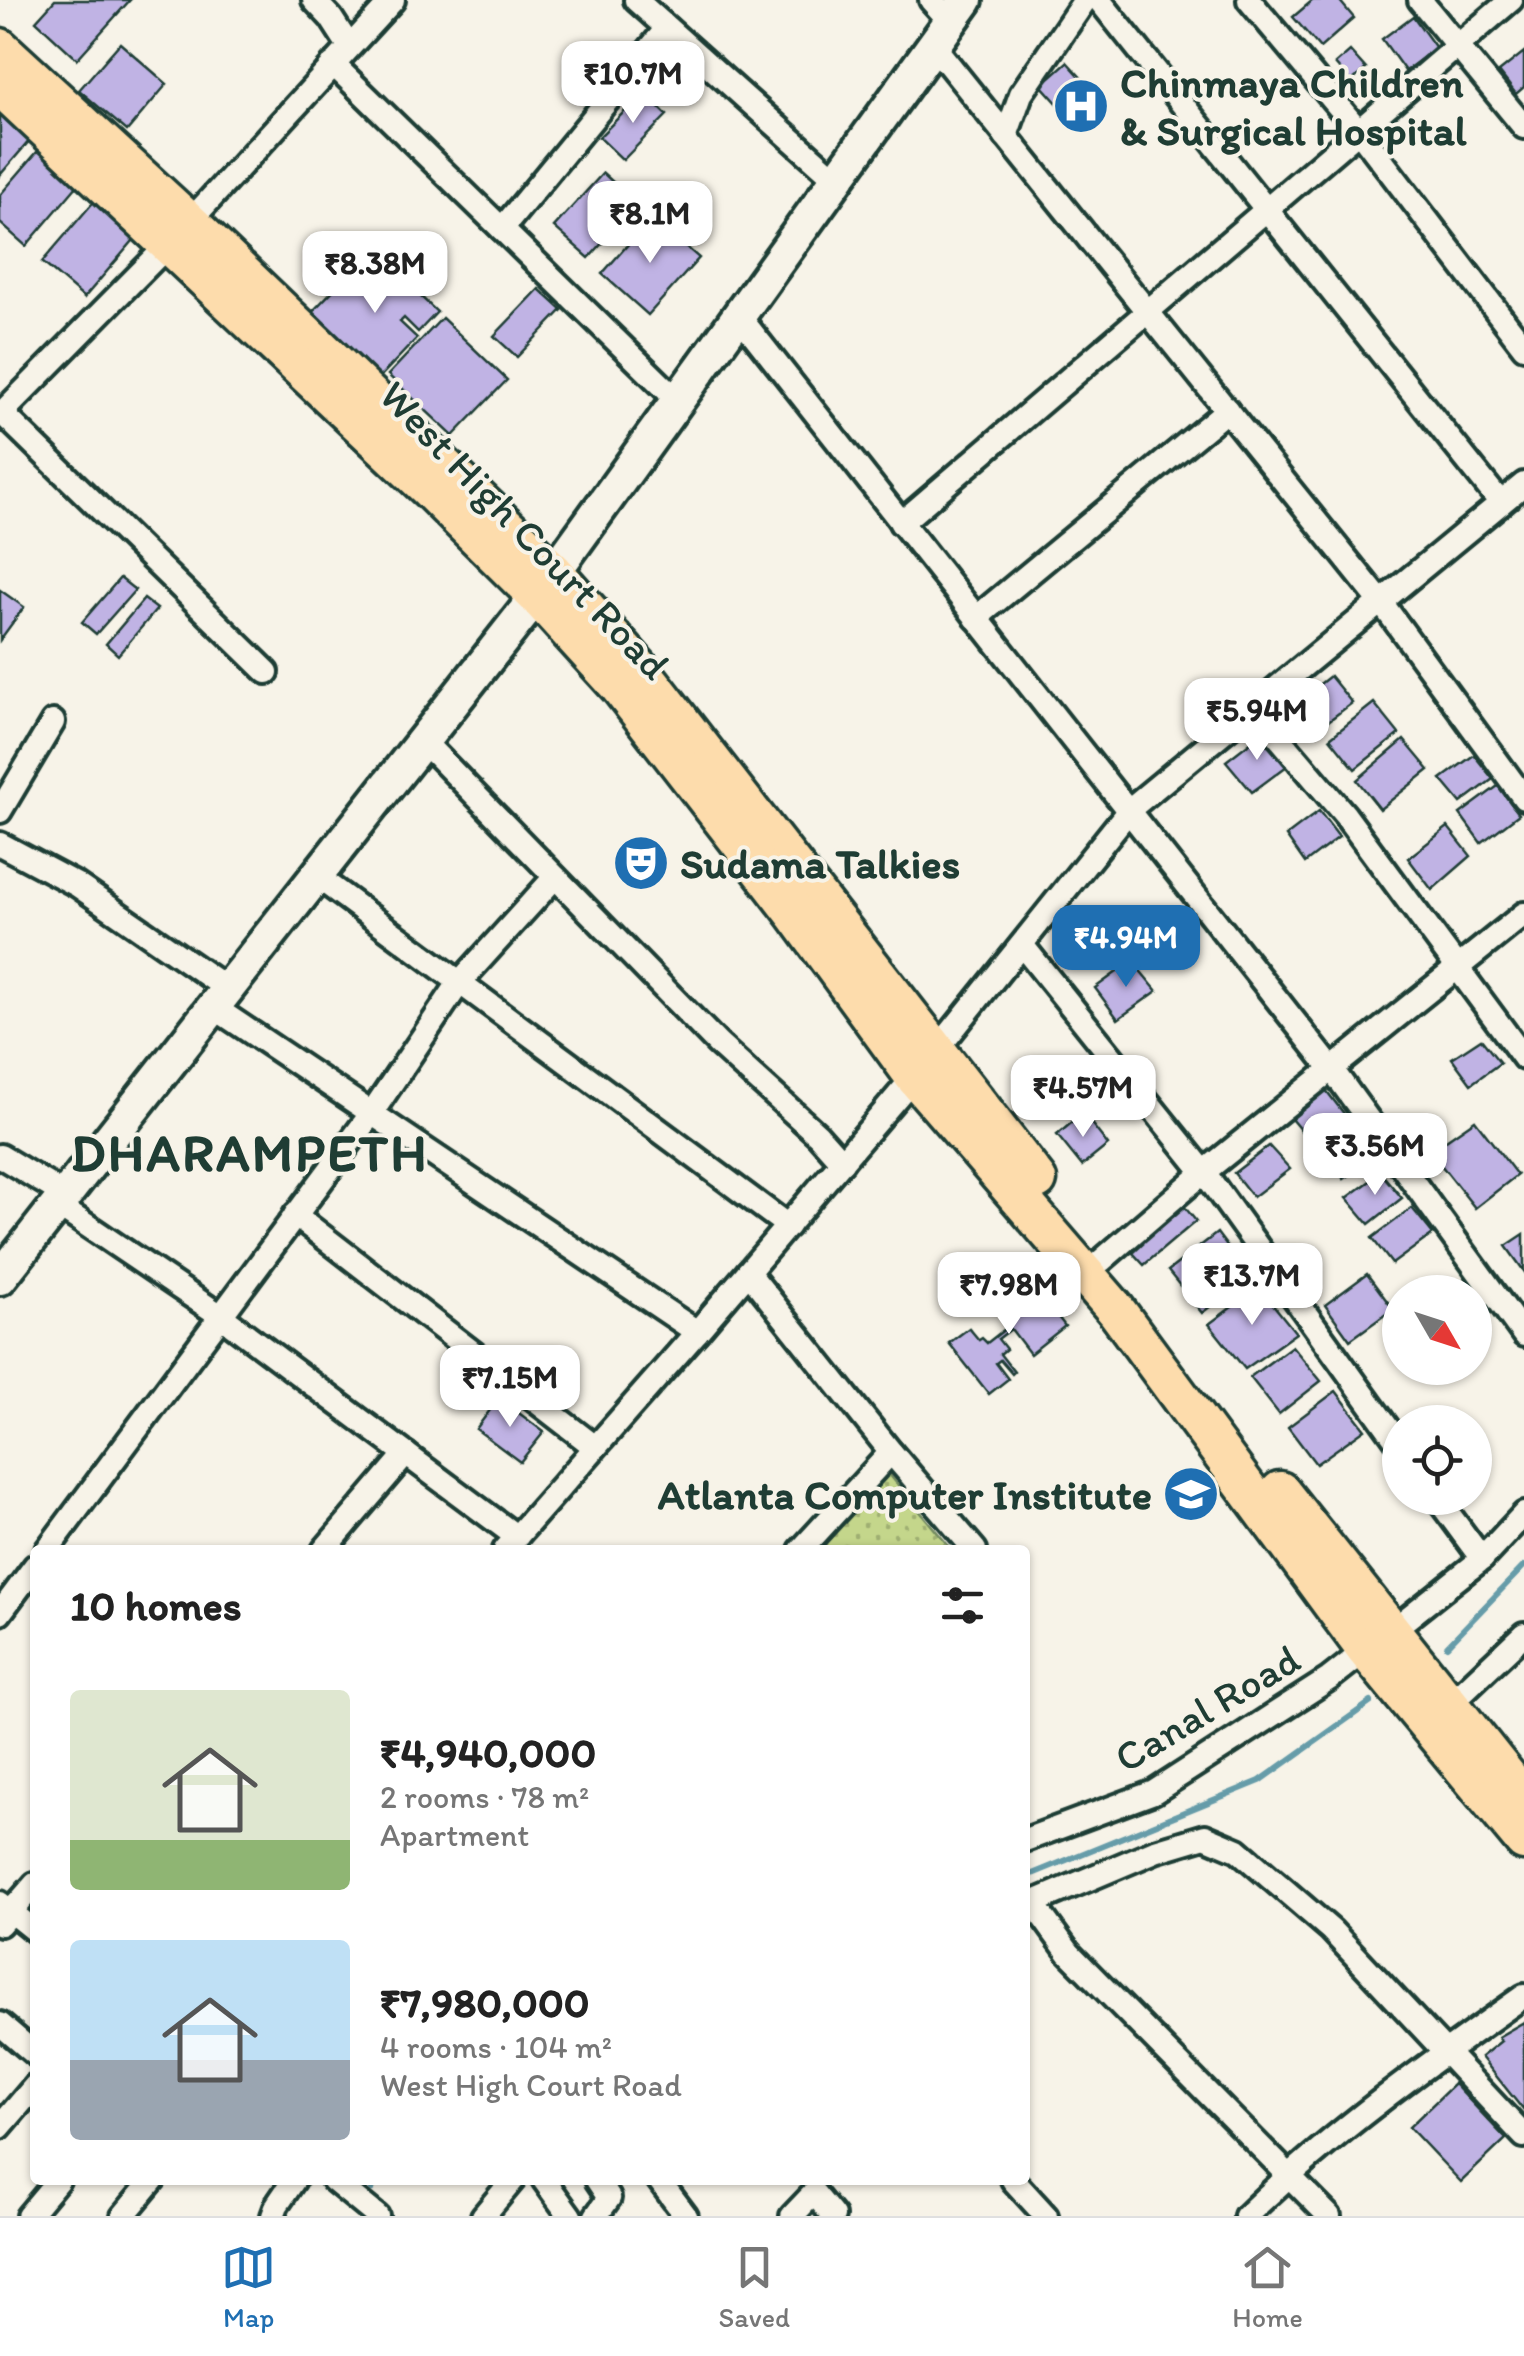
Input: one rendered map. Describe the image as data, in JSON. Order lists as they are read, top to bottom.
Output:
{
  "streets": {
    "main road": ["West High Court Road"],
    "street": ["Canal Road"]
  },
  "crossings": [
    ["West High Court Road", "Canal Road"]
  ],
  "districts": ["DHARAMPETH"],
  "places": {
    "hospital": ["Chinmaya Children & Surgical Hospital"],
    "theatre": ["Sudama Talkies"],
    "school or university": ["Atlanta Computer Institute"]
  },
  "north": "bottom right",
  "page": {
    "price": [
      "₹10.7M",
      "₹8.1M",
      "₹8.38M",
      "₹5.94M",
      "₹4.94M",
      "₹4.57M",
      "₹3.56M",
      "₹13.7M",
      "₹7.98M",
      "₹7.15M"
    ],
    "heading": "10 homes",
    "list": [
      {
        "name": "₹4,940,000",
        "note": "2 rooms · 78 m² · Apartment"
      },
      {
        "name": "₹7,980,000",
        "note": "4 rooms · 104 m² · West High Court Road"
      }
    ],
    "tabs": ["Map", "Saved", "Home"]
  }
}
